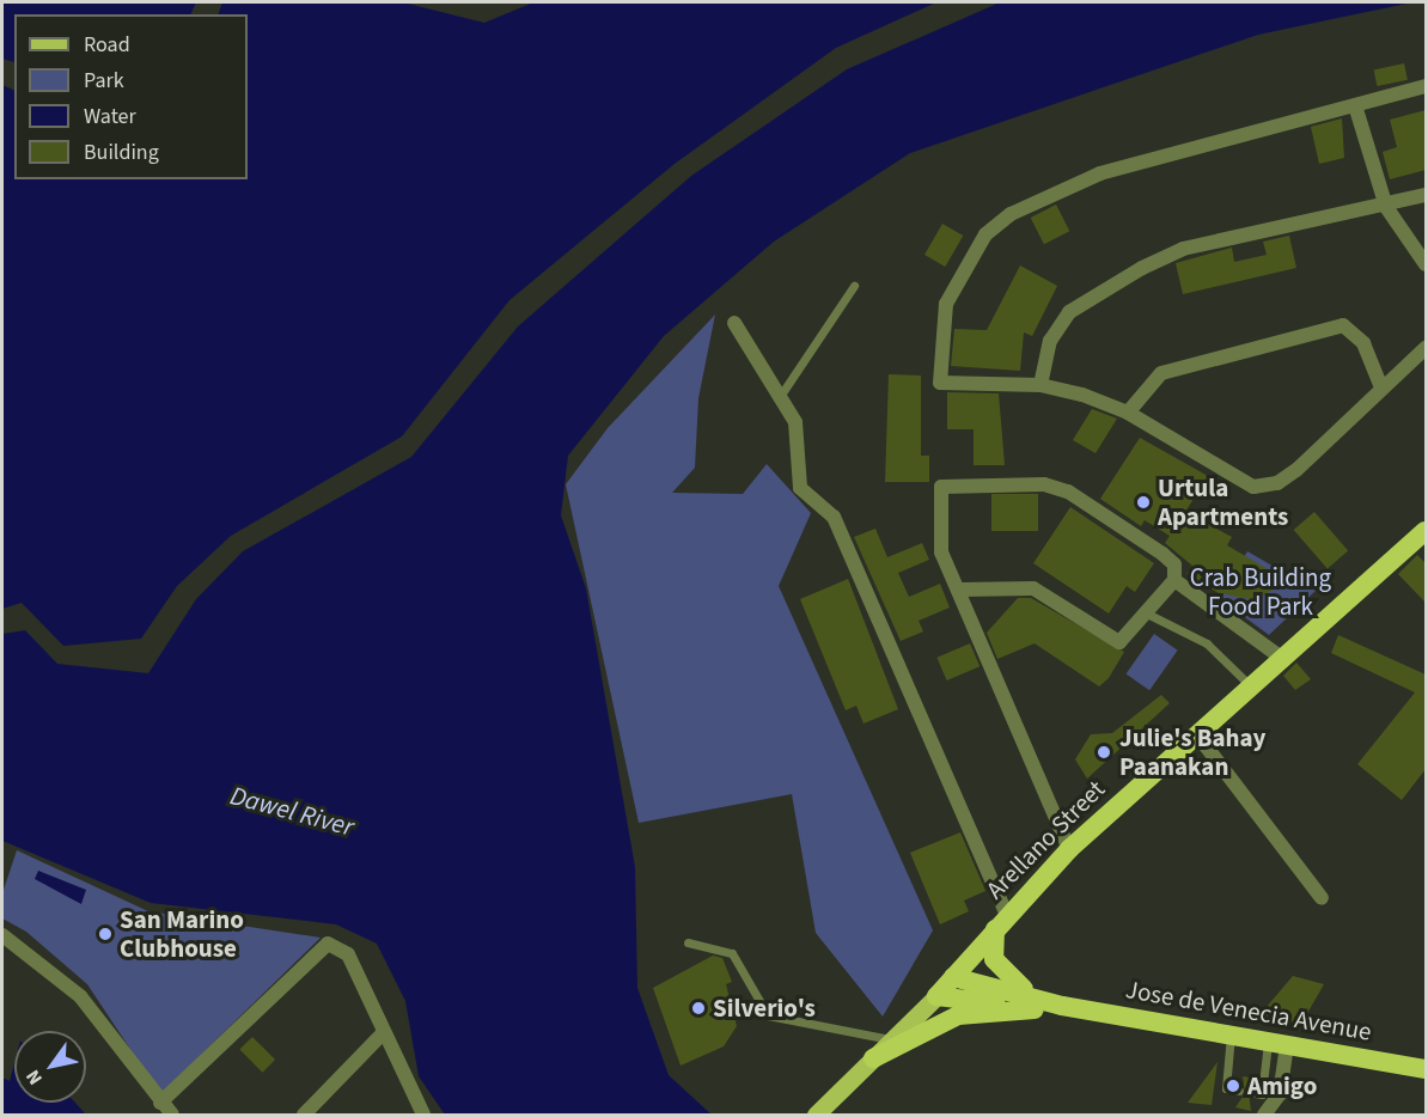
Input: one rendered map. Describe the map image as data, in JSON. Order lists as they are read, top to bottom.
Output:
{
  "streets": {
    "highway": ["Arellano Street", "Jose de Venecia Avenue"]
  },
  "crossings": [
    ["Arellano Street", "Jose de Venecia Avenue"]
  ],
  "water": ["Dawel River"],
  "parks": ["Crab Building Food Park"],
  "places": [
    "Urtula Apartments",
    "Julie's Bahay Paanakan",
    "San Marino Clubhouse",
    "Silverio's",
    "Amigo"
  ],
  "legend": [
    "Road",
    "Park",
    "Water",
    "Building"
  ],
  "north": "bottom left"
}
